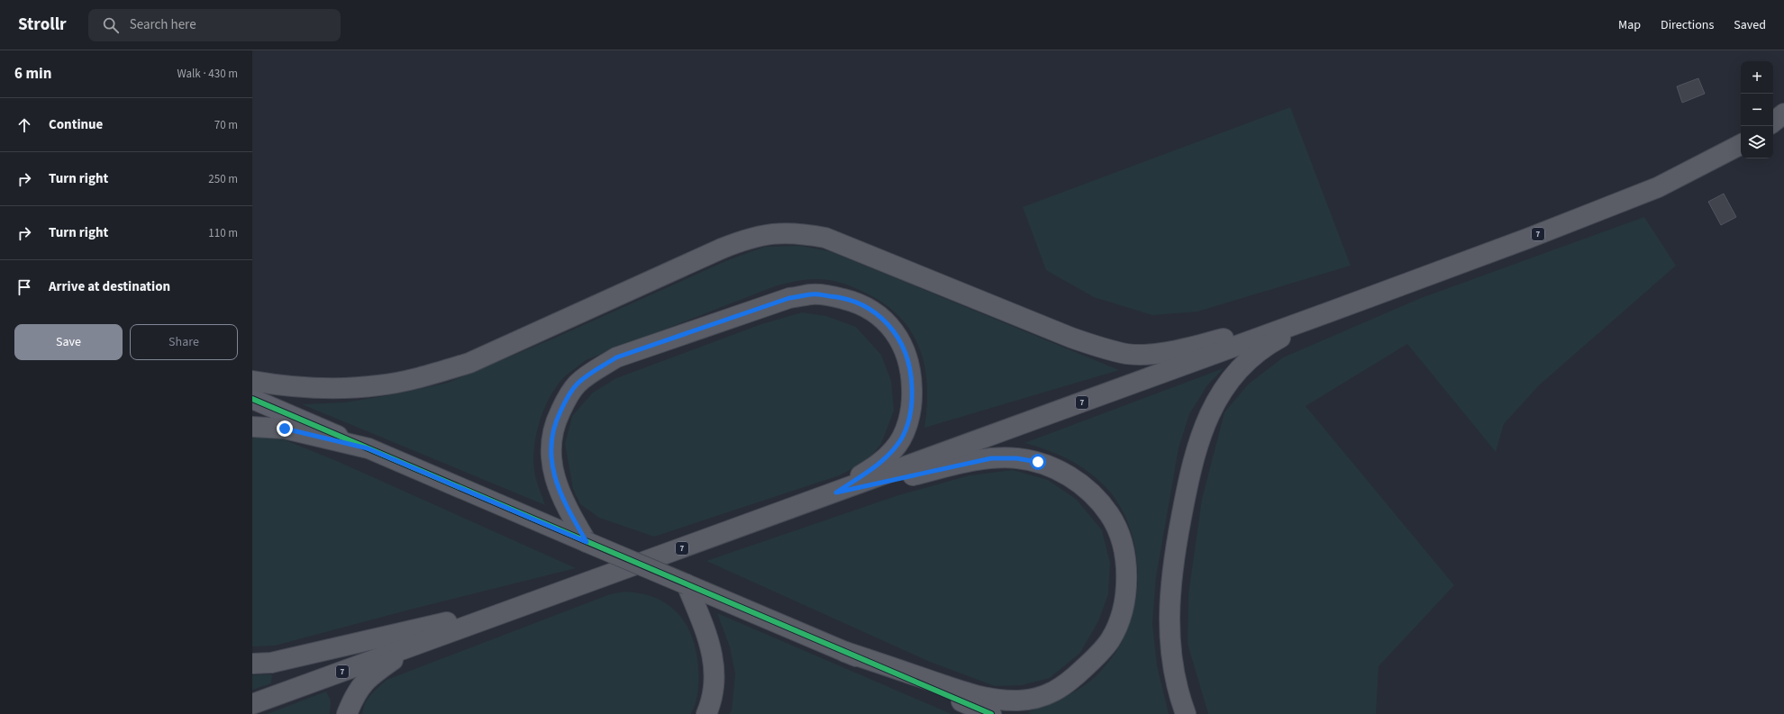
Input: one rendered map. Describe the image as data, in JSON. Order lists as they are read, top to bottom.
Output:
{
  "streets": {
    "main road": ["7"]
  },
  "page": {
    "header": "Strollr",
    "search": "Search here",
    "nav": ["Map", "Directions", "Saved"],
    "heading": ["6 min", "Walk · 430 m"],
    "map_buttons": ["+", "−"],
    "list": [
      ["Continue", "70 m"],
      ["Turn right", "250 m"],
      ["Turn right", "110 m"],
      "Arrive at destination"
    ],
    "buttons": ["Save", "Share"]
  }
}
